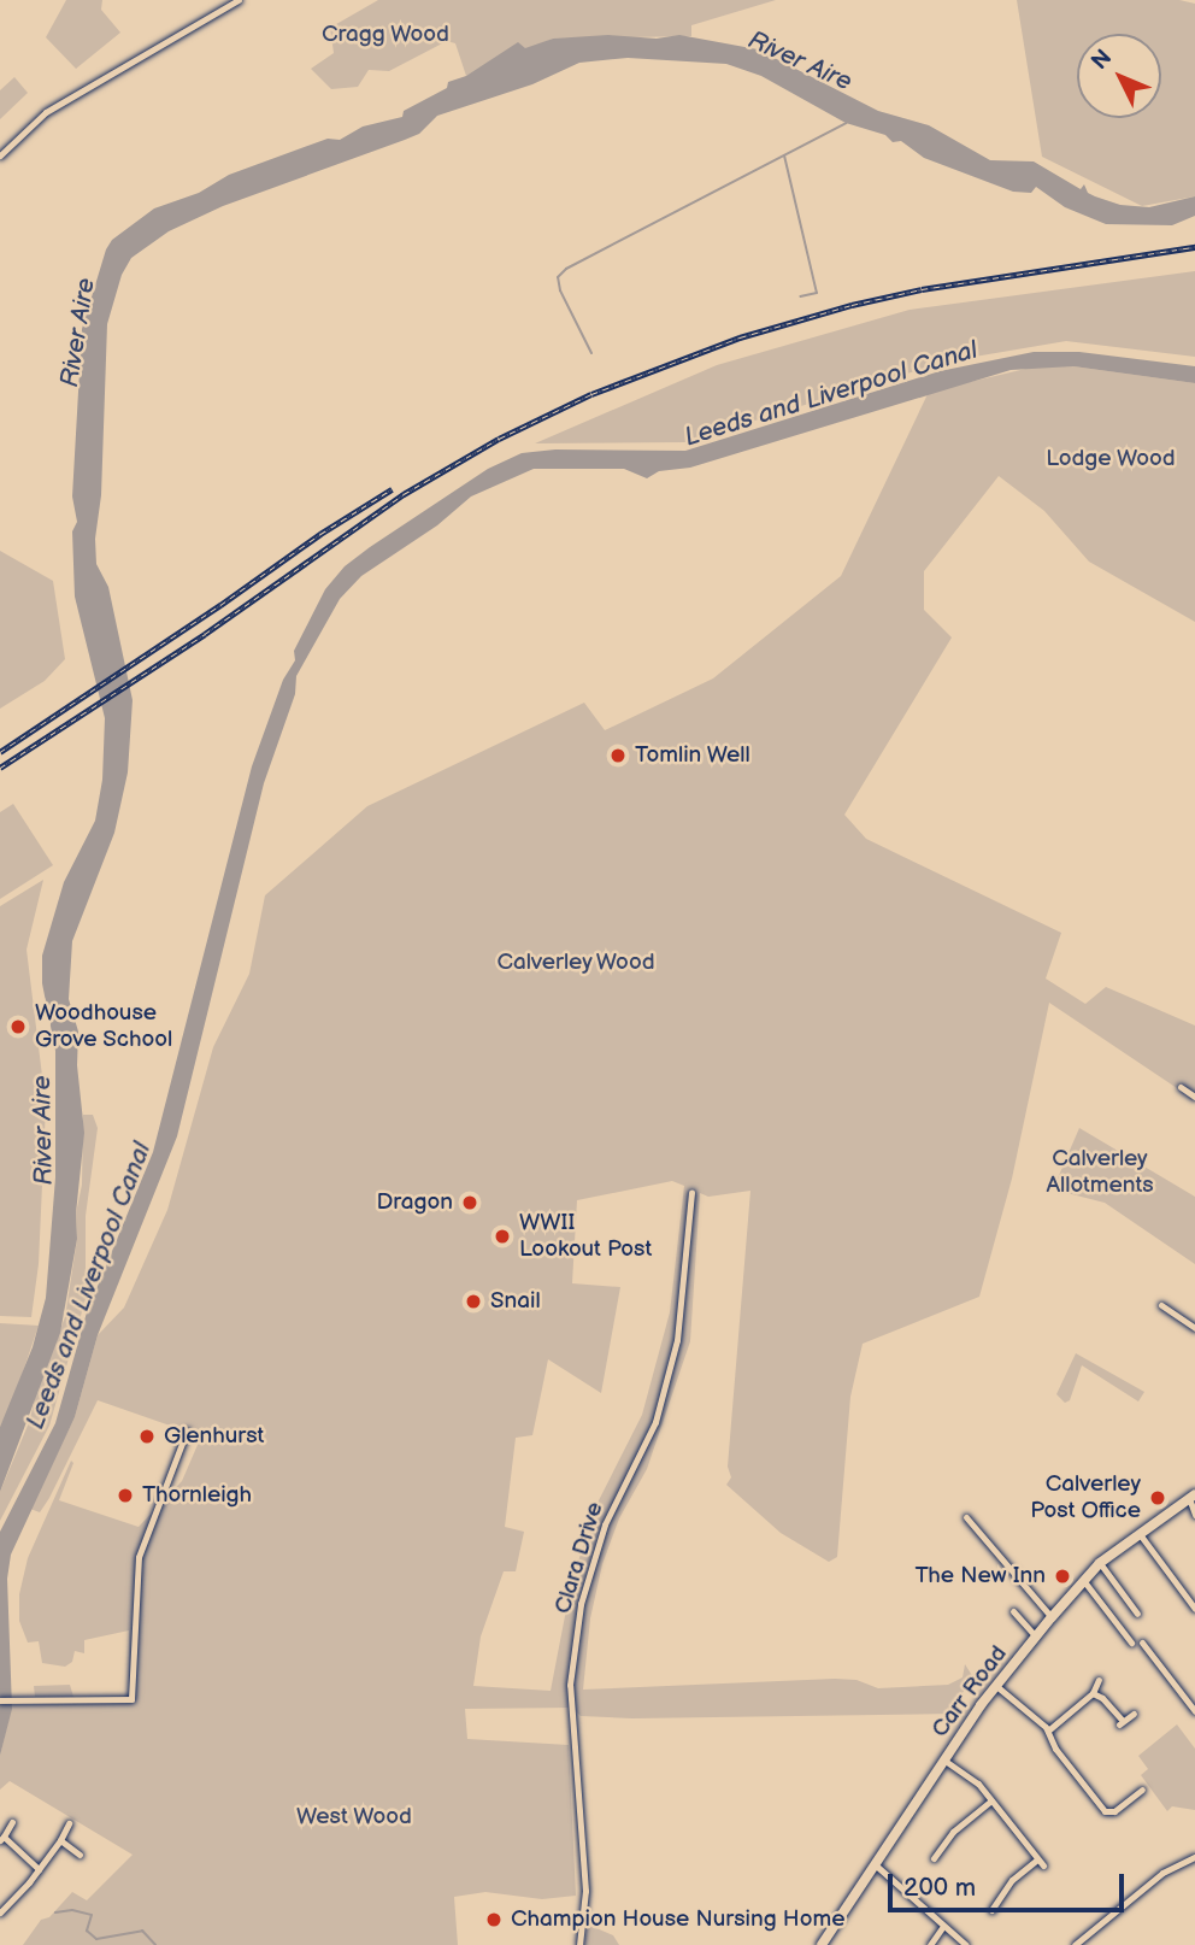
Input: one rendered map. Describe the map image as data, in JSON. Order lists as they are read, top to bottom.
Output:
{
  "streets": {
    "main road": ["Carr Road"],
    "street": ["Clara Drive"]
  },
  "water": ["River Aire", "Leeds and Liverpool Canal"],
  "parks": [
    "Cragg Wood",
    "Lodge Wood",
    "Calverley Wood",
    "Calverley Allotments",
    "West Wood"
  ],
  "places": [
    "Tomlin Well",
    "Woodhouse Grove School",
    "Dragon",
    "WWII Lookout Post",
    "Snail",
    "Glenhurst",
    "Thornleigh",
    "Calverley Post Office",
    "The New Inn",
    "Champion House Nursing Home"
  ],
  "scale_bar": "200 m",
  "north": "top left"
}
